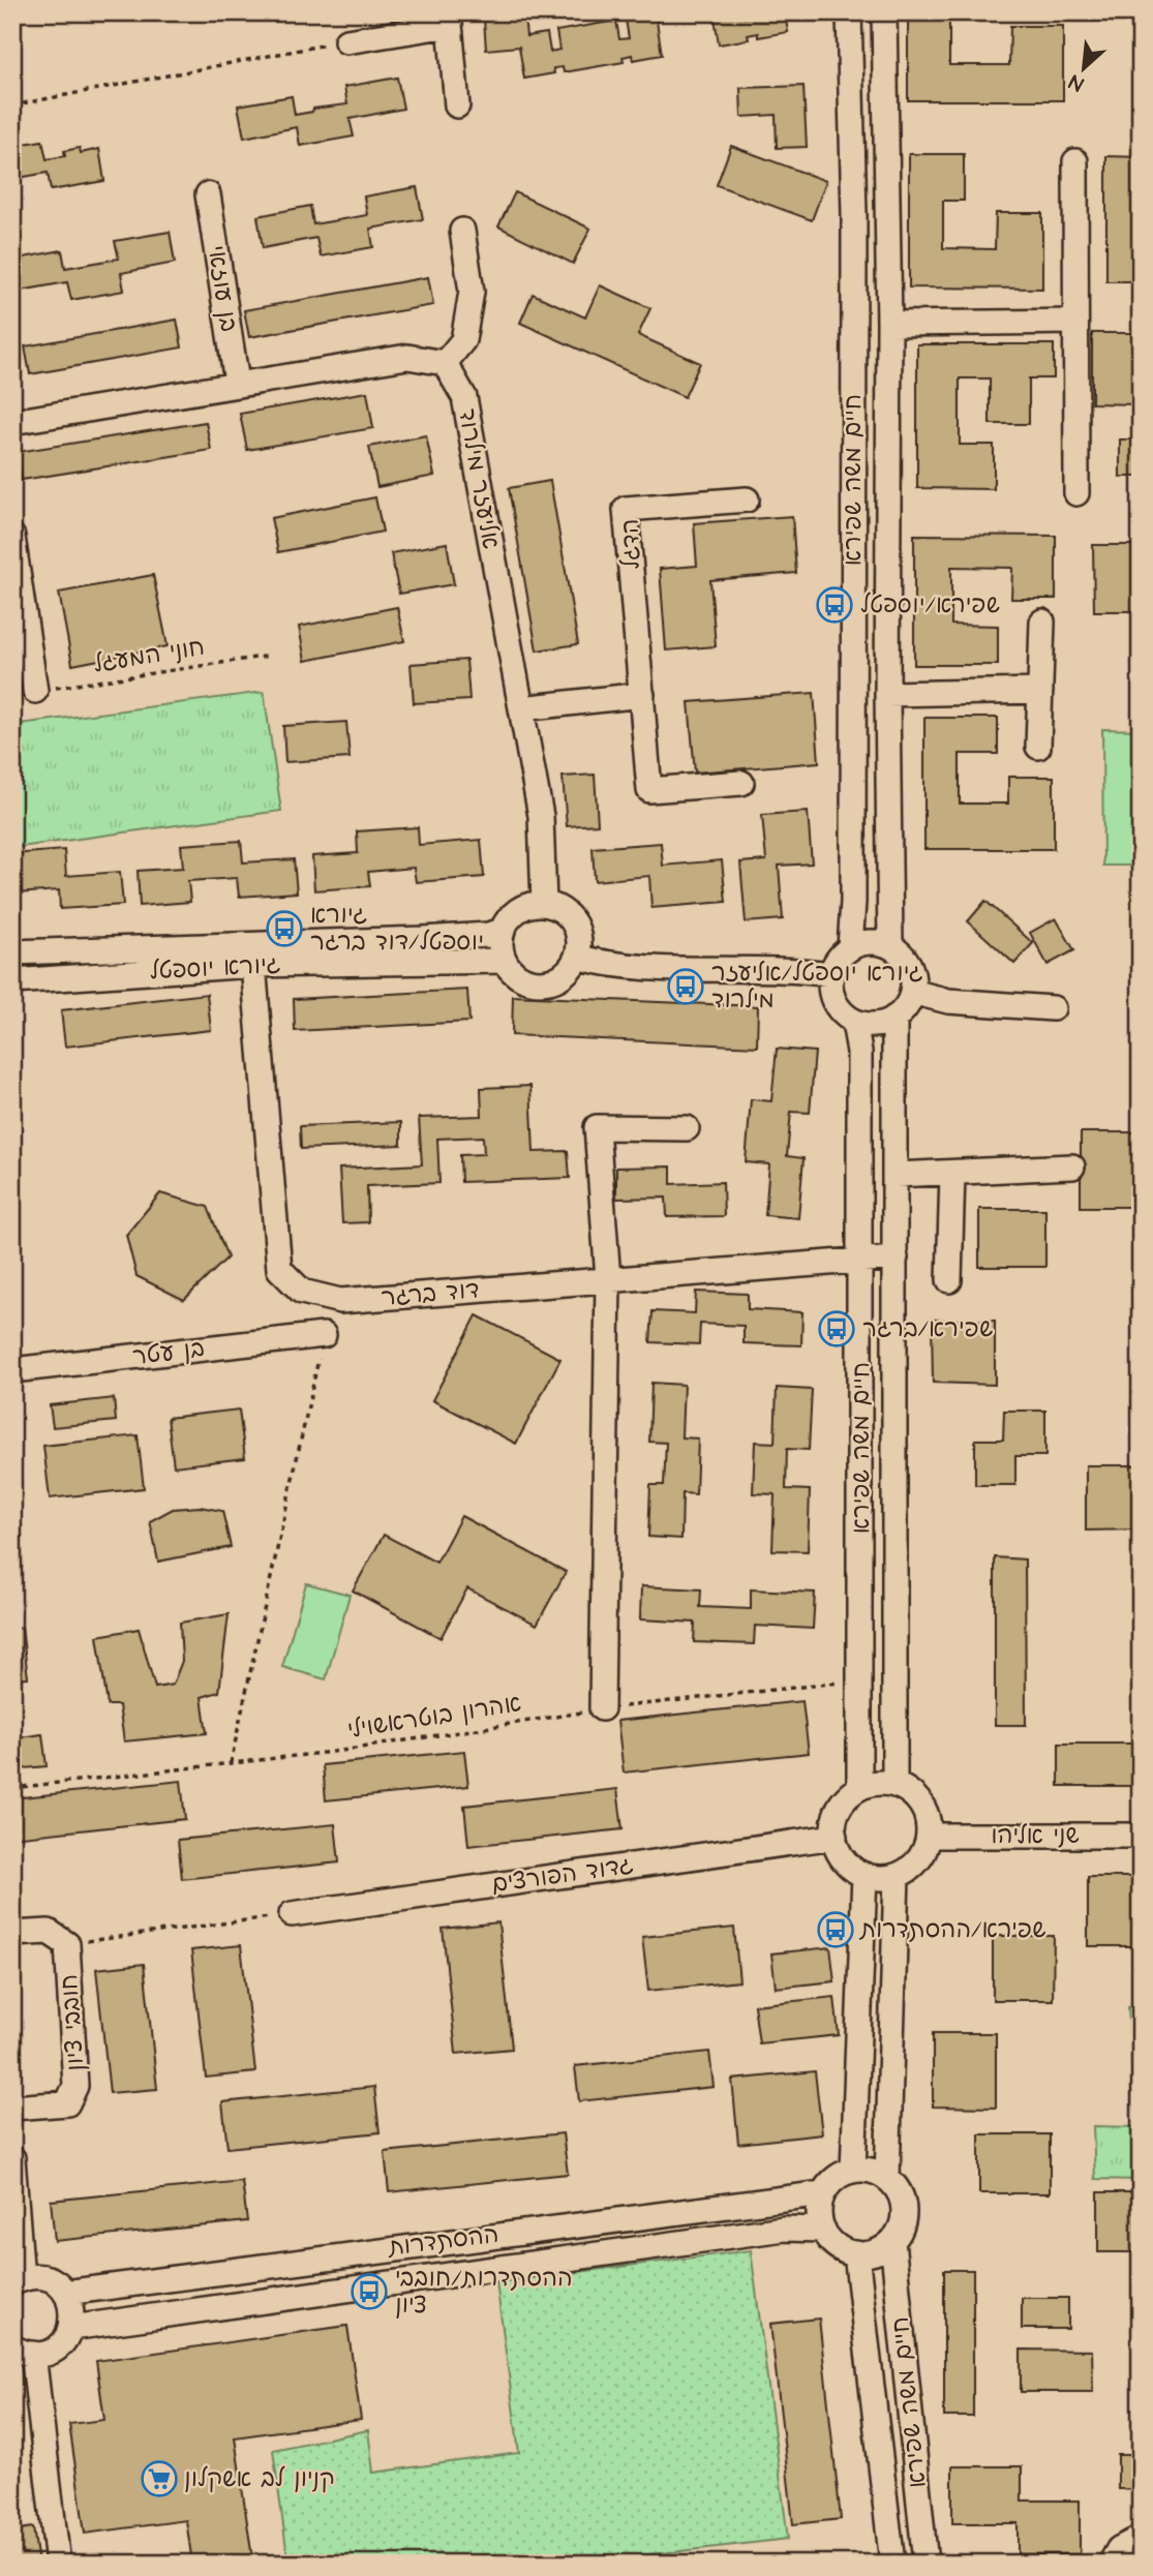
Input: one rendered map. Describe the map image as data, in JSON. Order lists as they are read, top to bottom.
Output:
{
  "streets": {
    "street": [
      "בן עוזאי",
      "אליעזר מילרוד",
      "חיים משה שפירא",
      "הדגל",
      "גיורא יוספטל",
      "דוד ברגר",
      "בן עטר",
      "שני אליהו",
      "גדוד הפורצים",
      "חובבי ציון",
      "ההסתדרות"
    ],
    "path": ["חוני המעגל", "אהרון בוטראשוילי"]
  },
  "crossings": [
    ["אליעזר מילרוד", "גיורא יוספטל"],
    ["חיים משה שפירא", "דוד ברגר"],
    ["חיים משה שפירא", "אהרון בוטראשוילי"],
    ["חיים משה שפירא", "שני אליהו"],
    ["חיים משה שפירא", "גדוד הפורצים"],
    ["חיים משה שפירא", "ההסתדרות"],
    ["גיורא יוספטל", "דוד ברגר"],
    ["שני אליהו", "גדוד הפורצים"]
  ],
  "places": {
    "bus stop": [
      "שפירא/יוספטל",
      "גיורא יוספטל/דוד ברגר",
      "גיורא יוספטל/אליעזר מילרוד",
      "שפירא/ברגר",
      "שפירא/ההסתדרות",
      "ההסתדרות/חובבי ציון"
    ],
    "supermarket": ["קניון לב אשקלון"]
  },
  "north": "bottom left"
}
